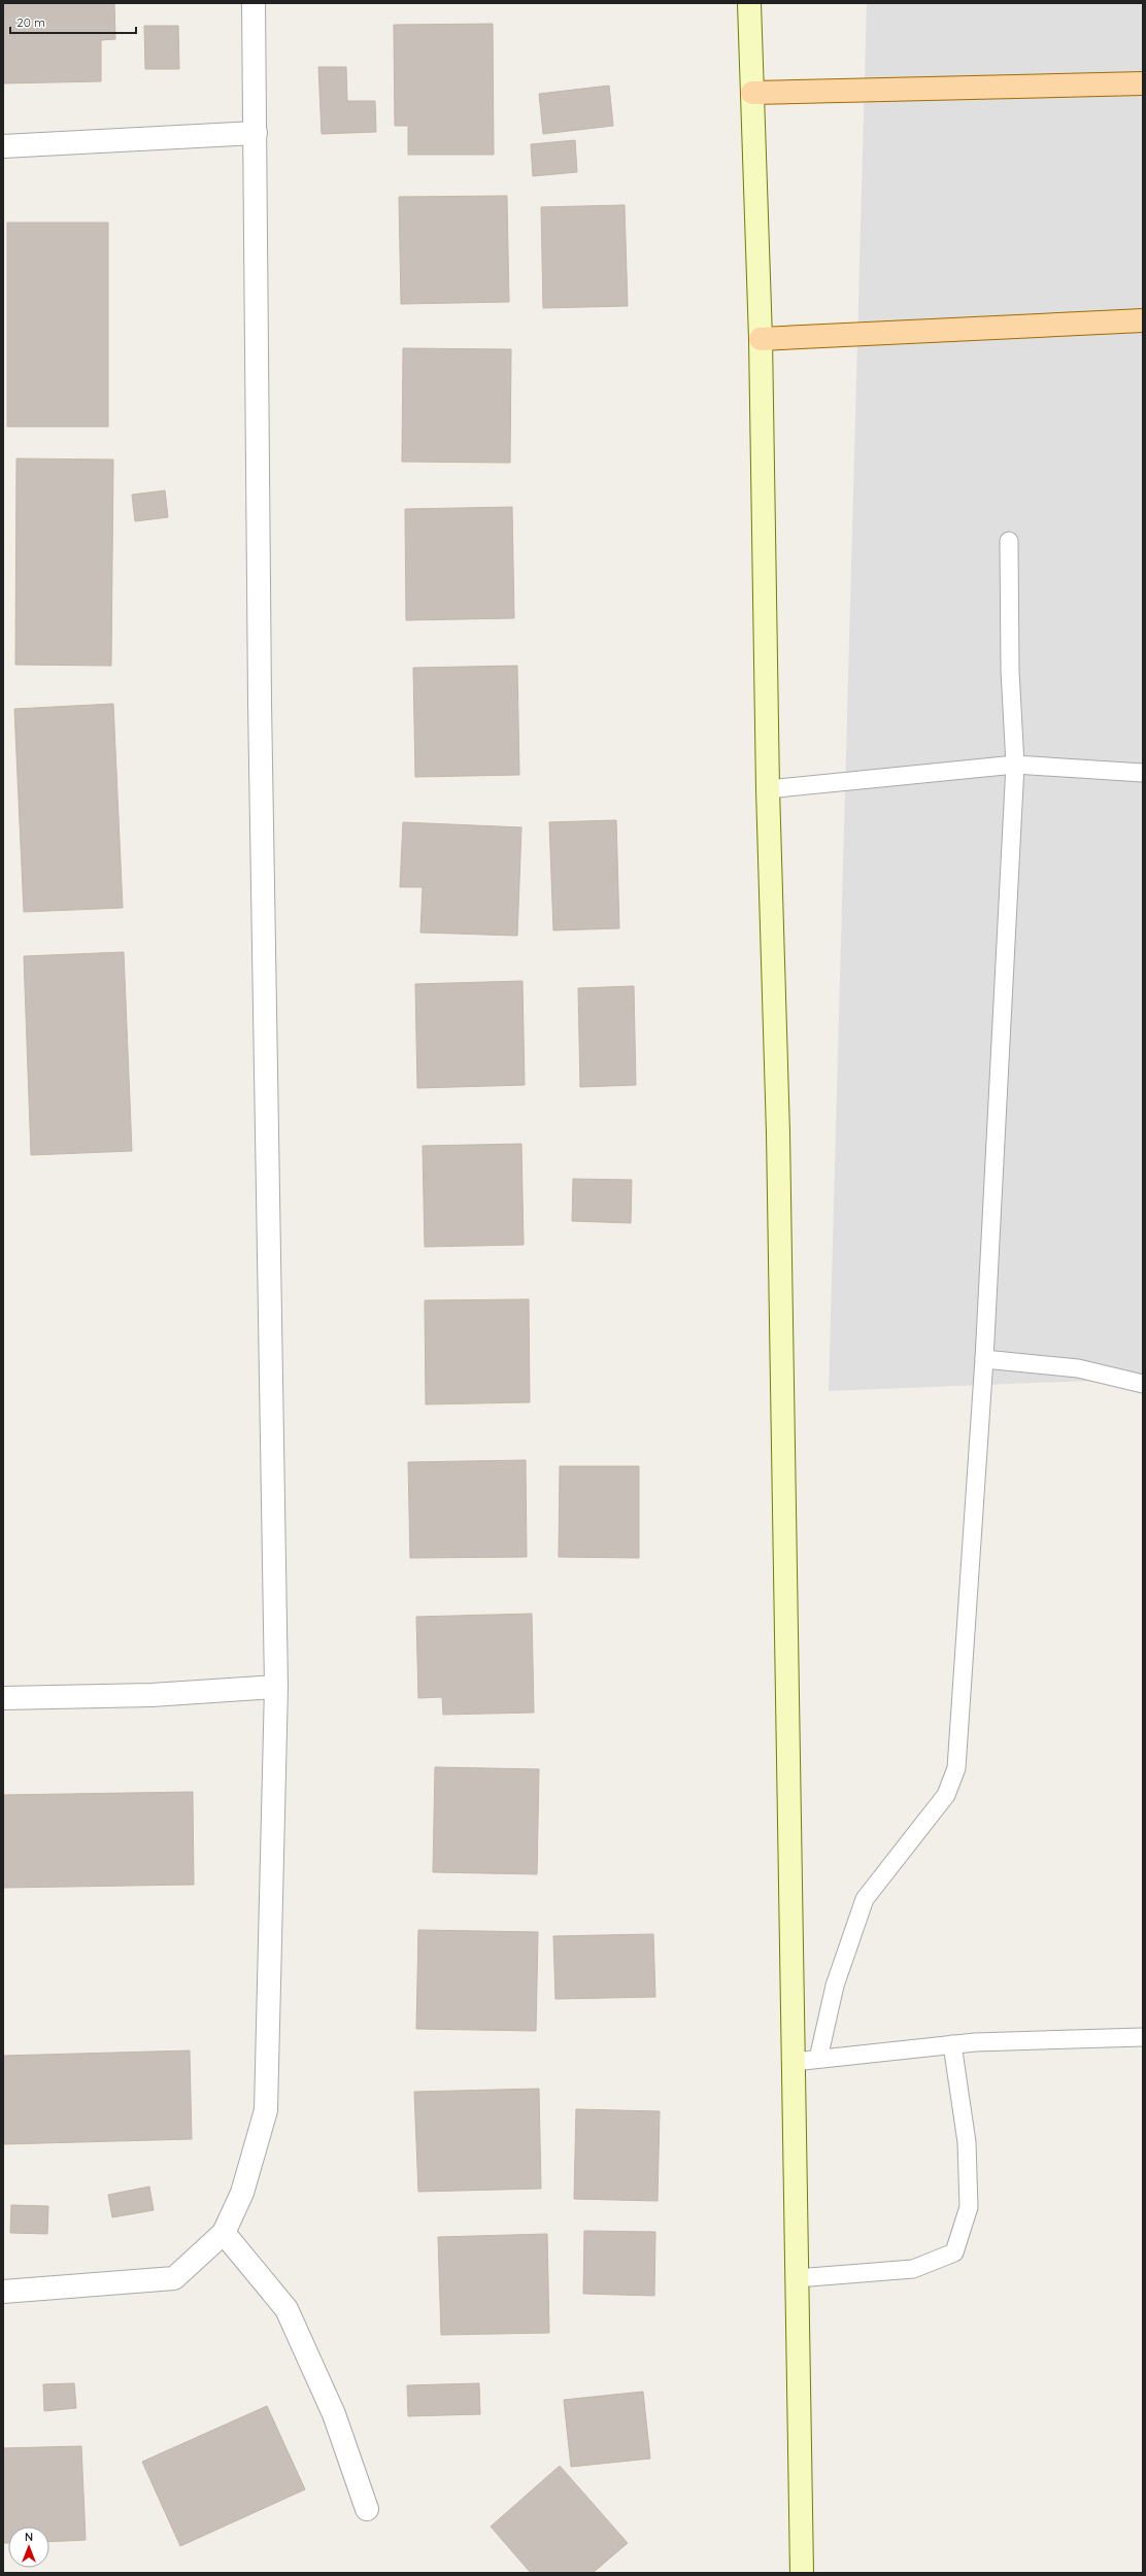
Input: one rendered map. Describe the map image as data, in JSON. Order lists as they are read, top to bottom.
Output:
{
  "scale_bar": "20 m",
  "north": "top"
}
